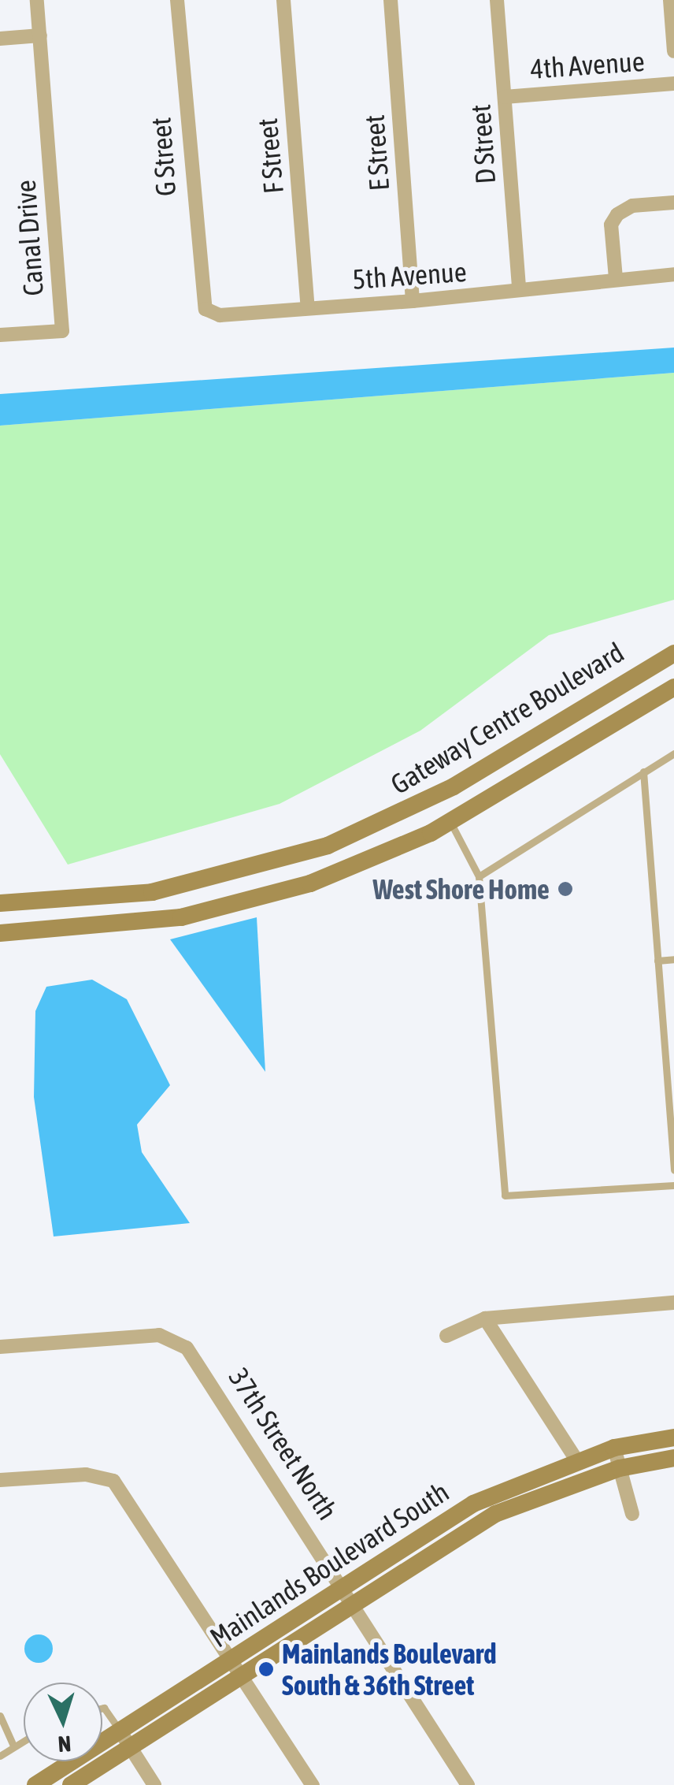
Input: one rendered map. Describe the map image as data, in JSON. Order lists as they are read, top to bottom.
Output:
{
  "streets": {
    "street": [
      "4th Avenue",
      "D Street",
      "E Street",
      "F Street",
      "G Street",
      "Canal Drive",
      "5th Avenue",
      "Gateway Centre Boulevard",
      "37th Street North",
      "Mainlands Boulevard South"
    ]
  },
  "crossings": [
    ["4th Avenue", "D Street"],
    ["D Street", "5th Avenue"],
    ["E Street", "5th Avenue"],
    ["F Street", "5th Avenue"],
    ["G Street", "5th Avenue"],
    ["37th Street North", "Mainlands Boulevard South"]
  ],
  "places": ["West Shore Home", "Mainlands Boulevard South & 36th Street"],
  "north": "bottom"
}
